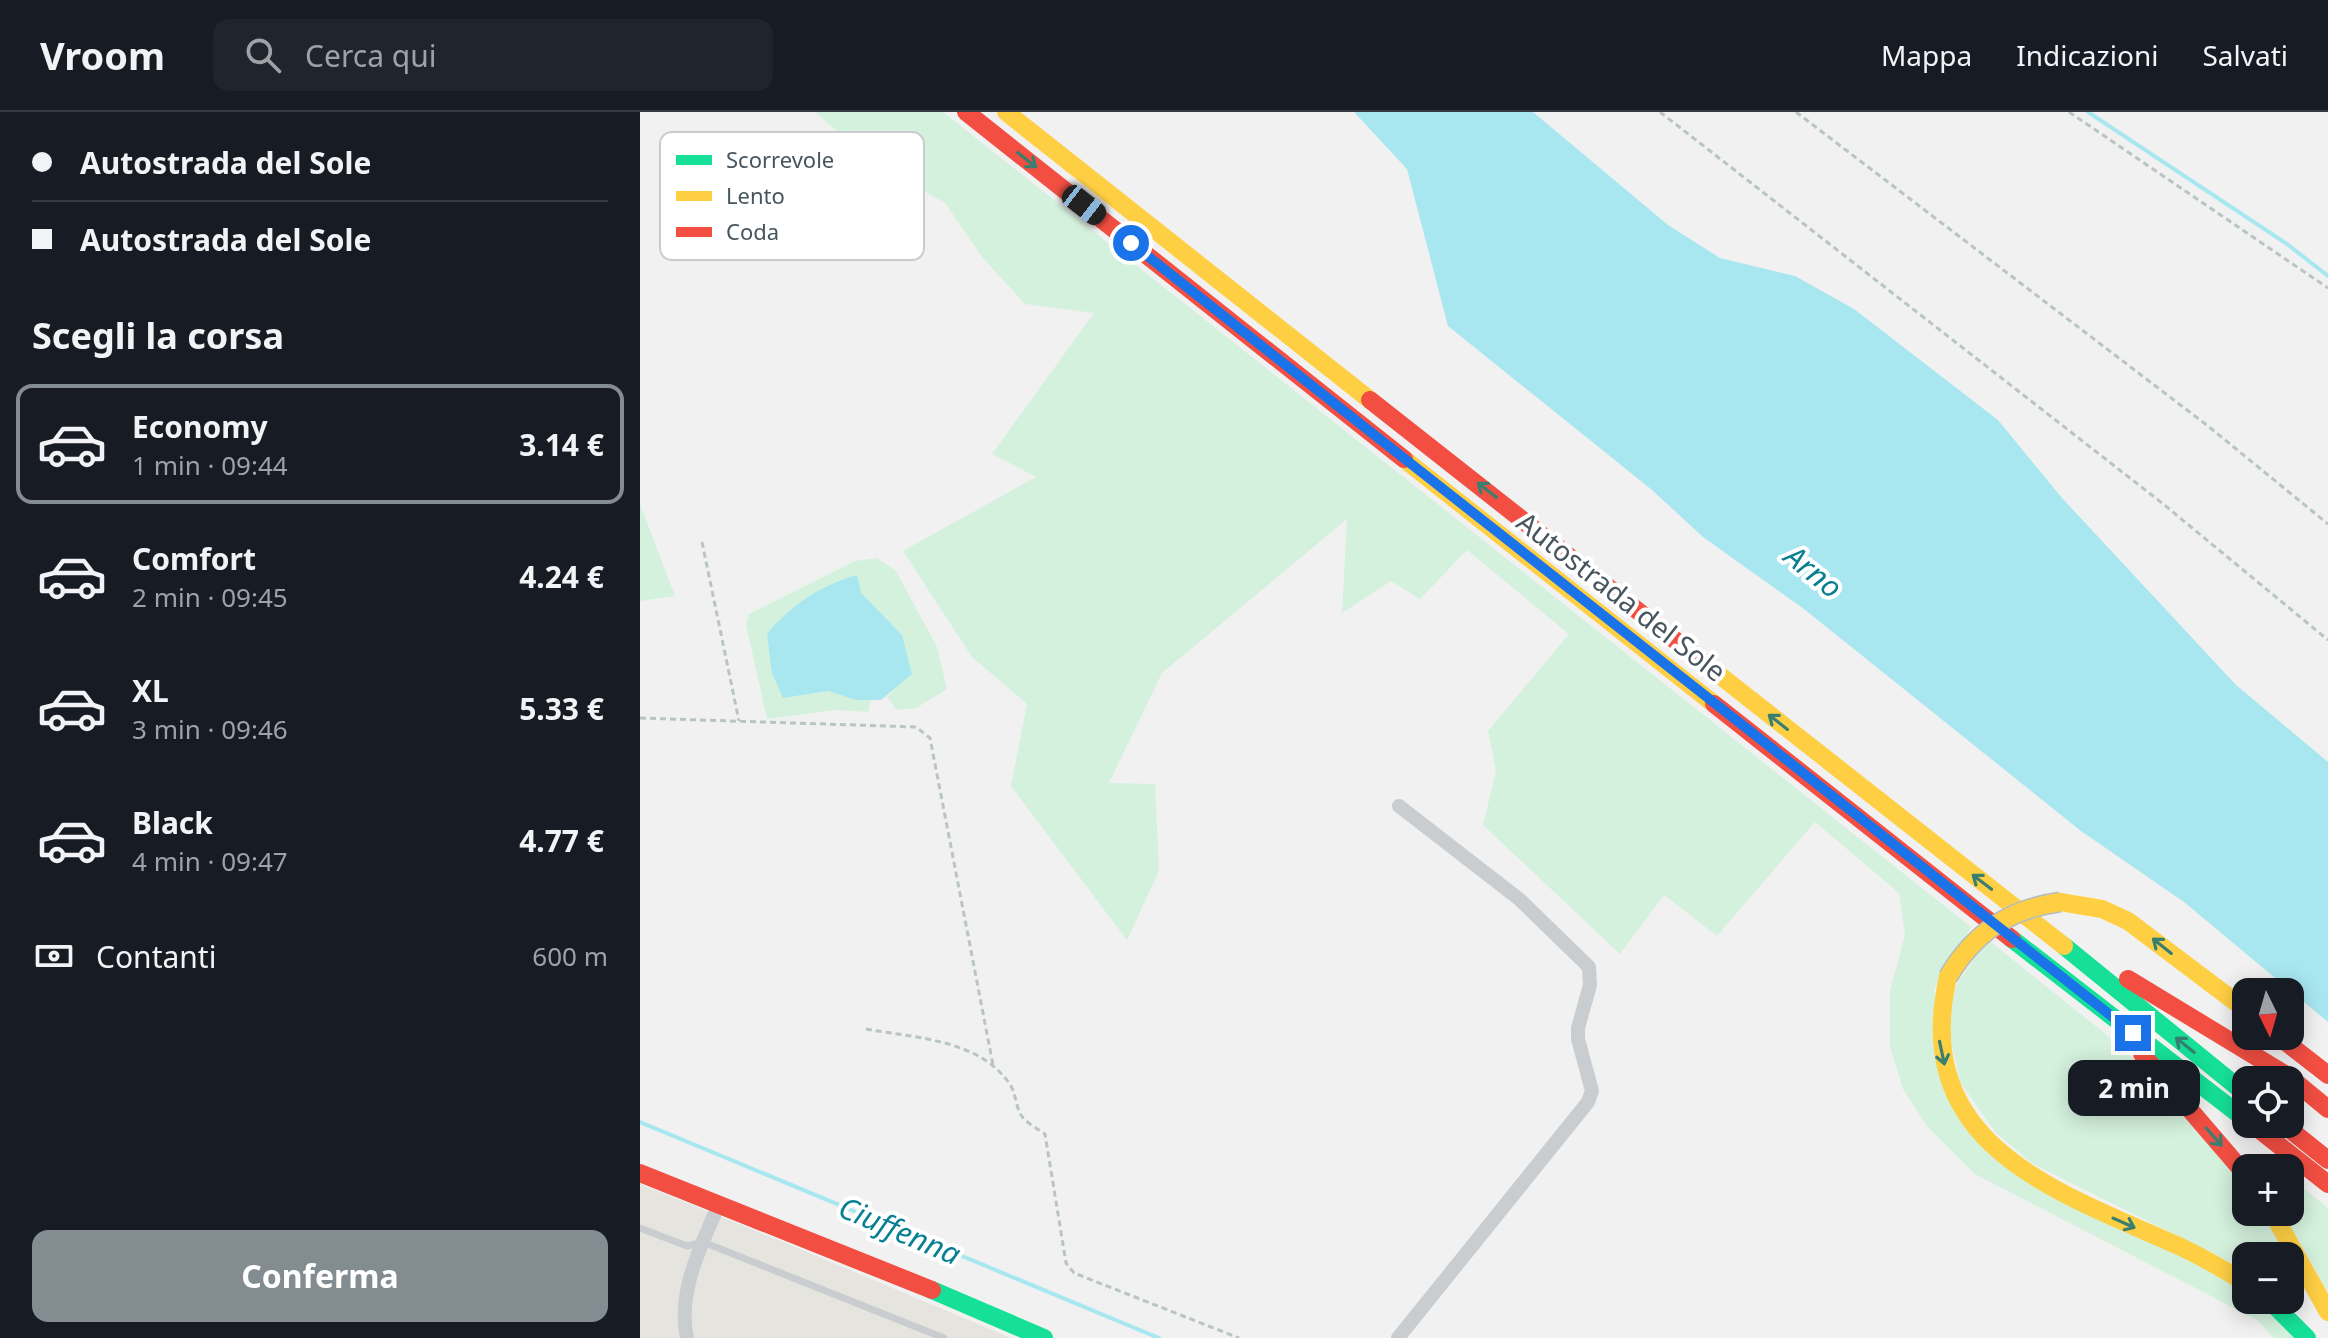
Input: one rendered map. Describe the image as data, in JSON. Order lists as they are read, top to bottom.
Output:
{
  "streets": {
    "main road": ["Autostrada del Sole"]
  },
  "water": ["Arno", "Ciuffenna"],
  "legend": ["Scorrevole", "Lento", "Coda"],
  "north": "bottom",
  "page": {
    "header": "Vroom",
    "search": "Cerca qui",
    "nav": ["Mappa", "Indicazioni", "Salvati"],
    "banner": ["Autostrada del Sole", "Autostrada del Sole"],
    "heading": "Scegli la corsa",
    "list": [
      {
        "name": "Economy",
        "note": "1 min · 09:44",
        "value": "3.14 €"
      },
      {
        "name": "Comfort",
        "note": "2 min · 09:45",
        "value": "4.24 €"
      },
      {
        "name": "XL",
        "note": "3 min · 09:46",
        "value": "5.33 €"
      },
      {
        "name": "Black",
        "note": "4 min · 09:47",
        "value": "4.77 €"
      }
    ],
    "pay": ["Contanti", "600 m"],
    "map_buttons": ["+", "−"],
    "bubble": "2 min",
    "buttons": "Conferma"
  }
}
